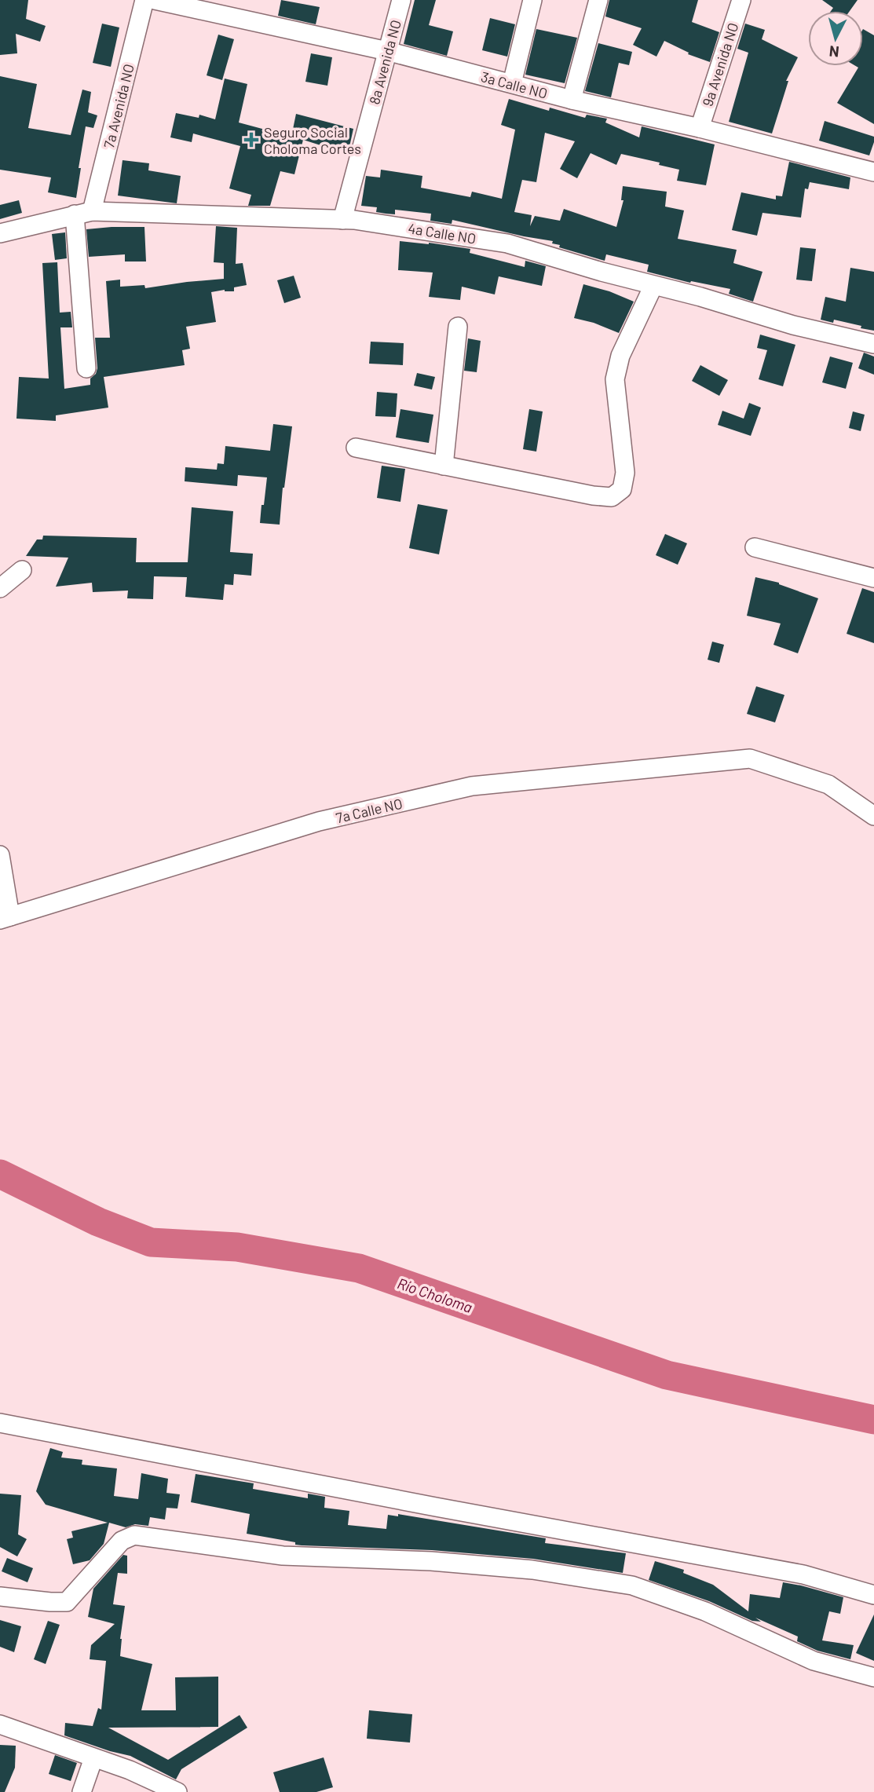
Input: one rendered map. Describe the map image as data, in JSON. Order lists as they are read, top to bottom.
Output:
{
  "streets": {
    "street": [
      "8a Avenida NO",
      "9a Avenida NO",
      "3a Calle NO",
      "7a Avenida NO",
      "4a Calle NO",
      "7a Calle NO"
    ]
  },
  "crossings": [
    ["8a Avenida NO", "3a Calle NO"],
    ["8a Avenida NO", "4a Calle NO"],
    ["9a Avenida NO", "3a Calle NO"],
    ["7a Avenida NO", "4a Calle NO"]
  ],
  "water": ["Río Choloma"],
  "places": {
    "health": ["Seguro Social Choloma Cortes"]
  },
  "north": "bottom"
}
